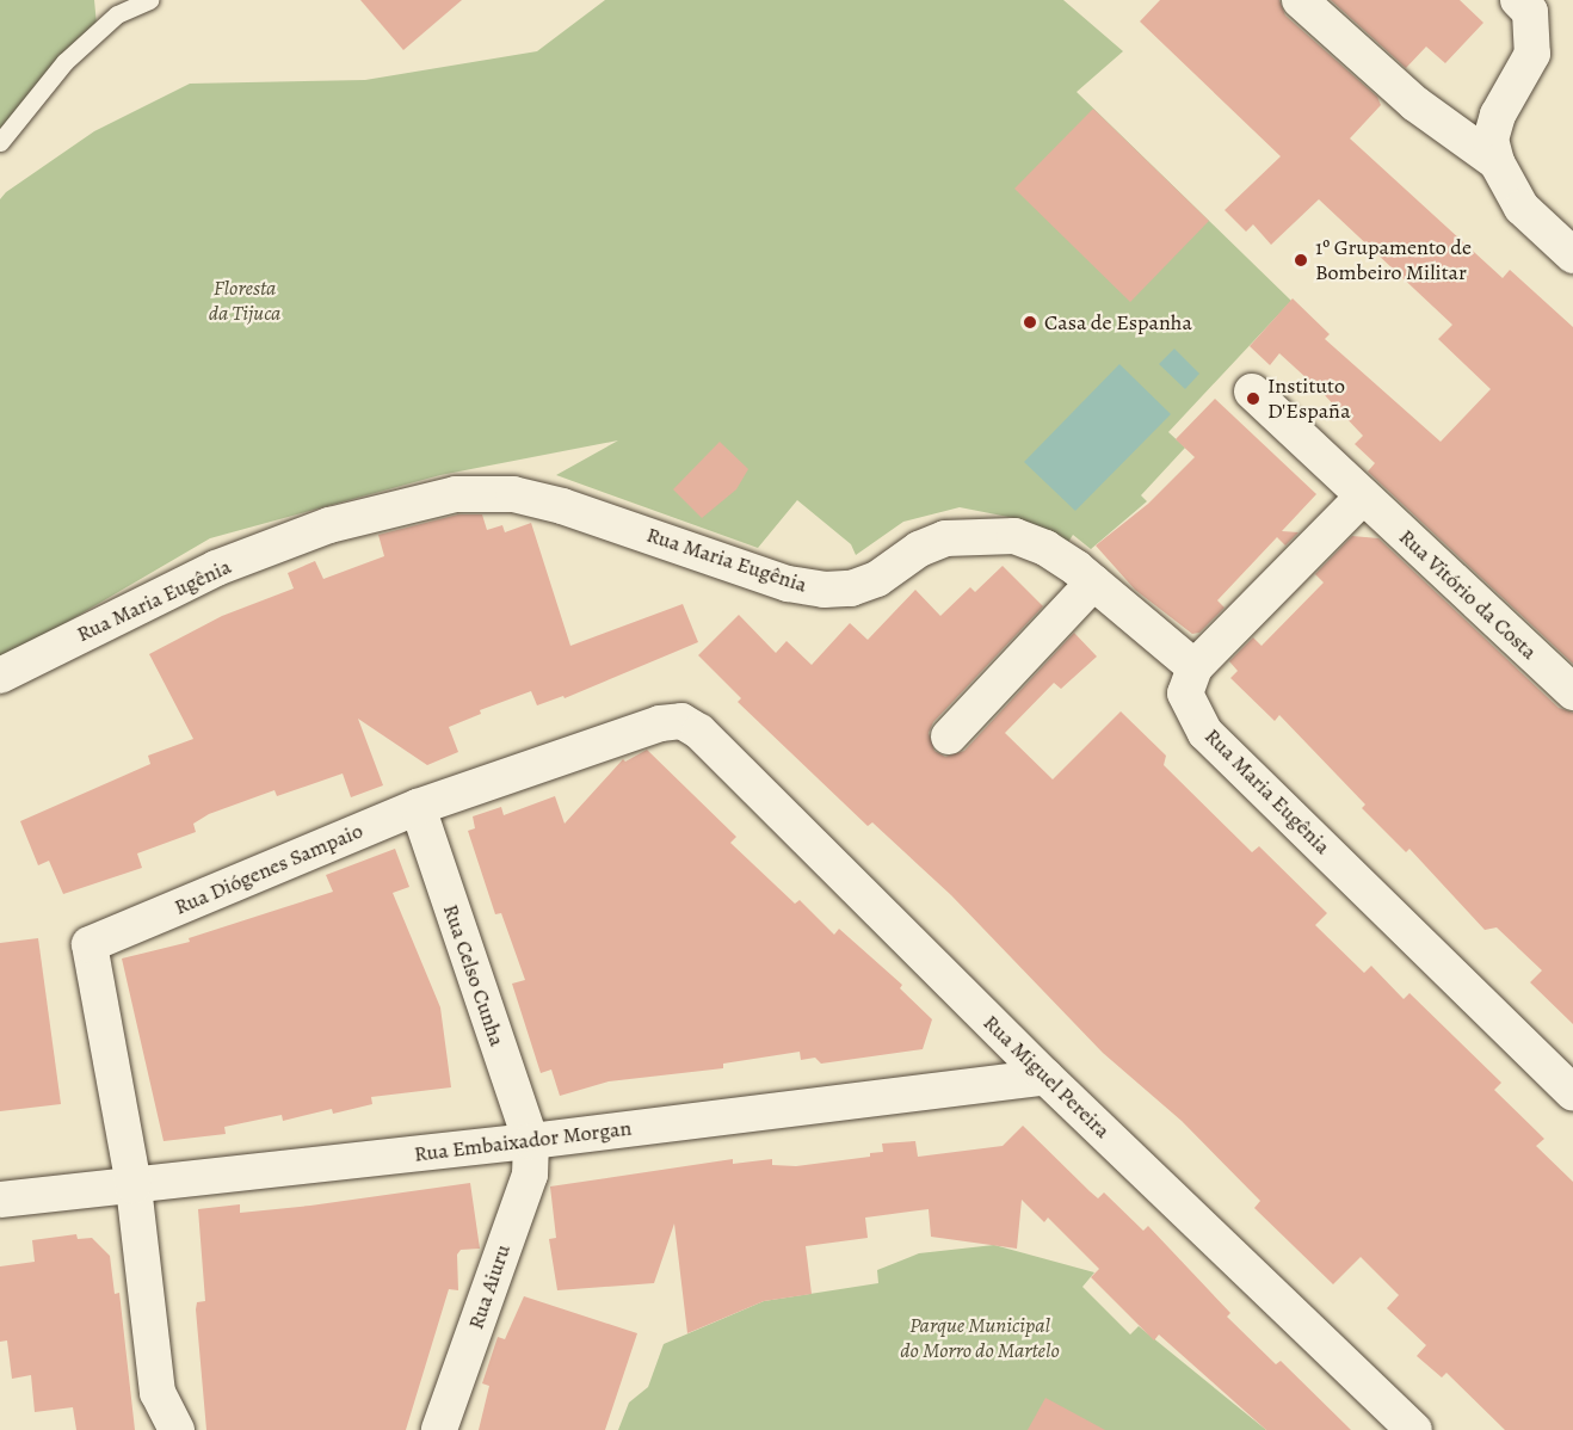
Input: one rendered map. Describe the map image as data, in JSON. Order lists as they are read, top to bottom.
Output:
{
  "streets": {
    "street": [
      "Rua Maria Eugênia",
      "Rua Vitório da Costa",
      "Rua Diógenes Sampaio",
      "Rua Celso Cunha",
      "Rua Miguel Pereira",
      "Rua Embaixador Morgan",
      "Rua Aiuru"
    ]
  },
  "crossings": [
    ["Rua Diógenes Sampaio", "Rua Celso Cunha"],
    ["Rua Diógenes Sampaio", "Rua Miguel Pereira"],
    ["Rua Diógenes Sampaio", "Rua Embaixador Morgan"],
    ["Rua Celso Cunha", "Rua Embaixador Morgan"],
    ["Rua Celso Cunha", "Rua Aiuru"],
    ["Rua Miguel Pereira", "Rua Embaixador Morgan"],
    ["Rua Embaixador Morgan", "Rua Aiuru"]
  ],
  "parks": ["Floresta da Tijuca", "Parque Municipal do Morro do Martelo"],
  "places": ["1º Grupamento de Bombeiro Militar", "Casa de Espanha", "Instituto D'España"]
}
